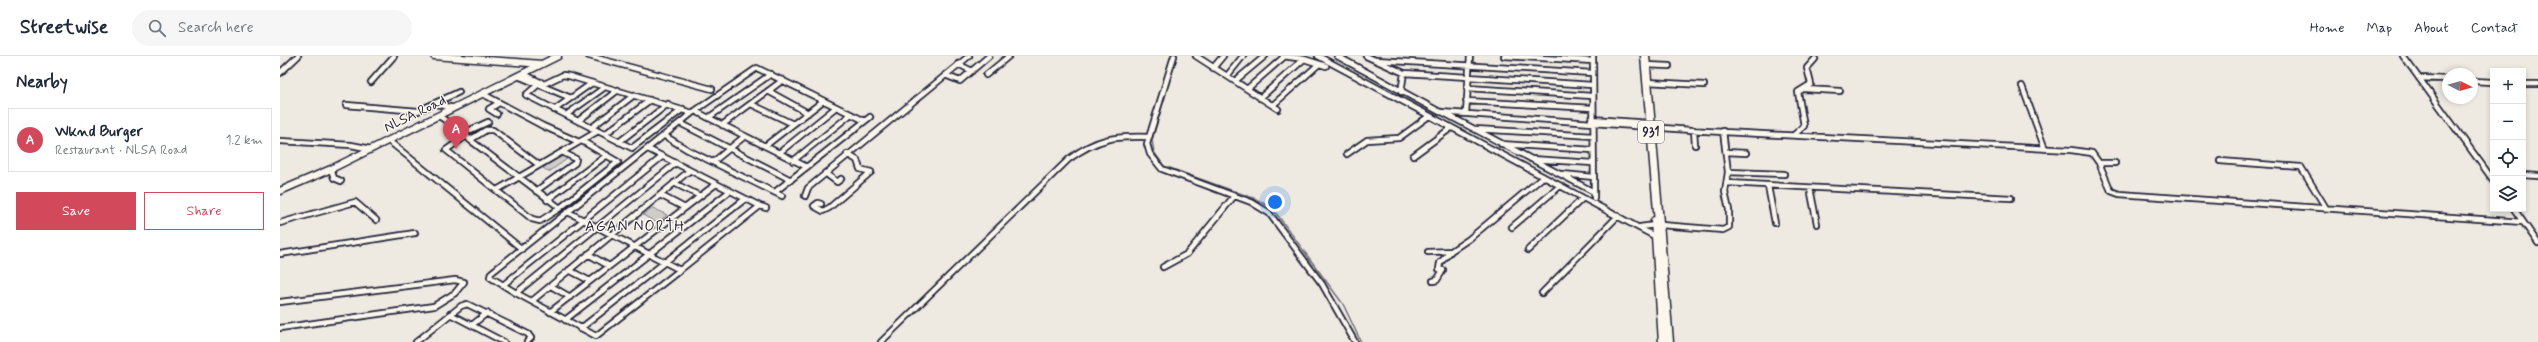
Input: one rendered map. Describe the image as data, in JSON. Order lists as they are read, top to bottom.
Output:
{
  "streets": {
    "highway": ["931"],
    "main road": ["NLSA Road"]
  },
  "districts": ["AGAN NORTH"],
  "north": "right",
  "page": {
    "header": "Streetwise",
    "search": "Search here",
    "nav": [
      "Home",
      "Map",
      "About",
      "Contact"
    ],
    "heading": "Nearby",
    "map_buttons": ["+", "−"],
    "list": [
      {
        "mark": "A",
        "name": "Wknd Burger",
        "note": "Restaurant · NLSA Road",
        "value": "1.2 km"
      }
    ],
    "pins": "A",
    "buttons": ["Save", "Share"]
  }
}
